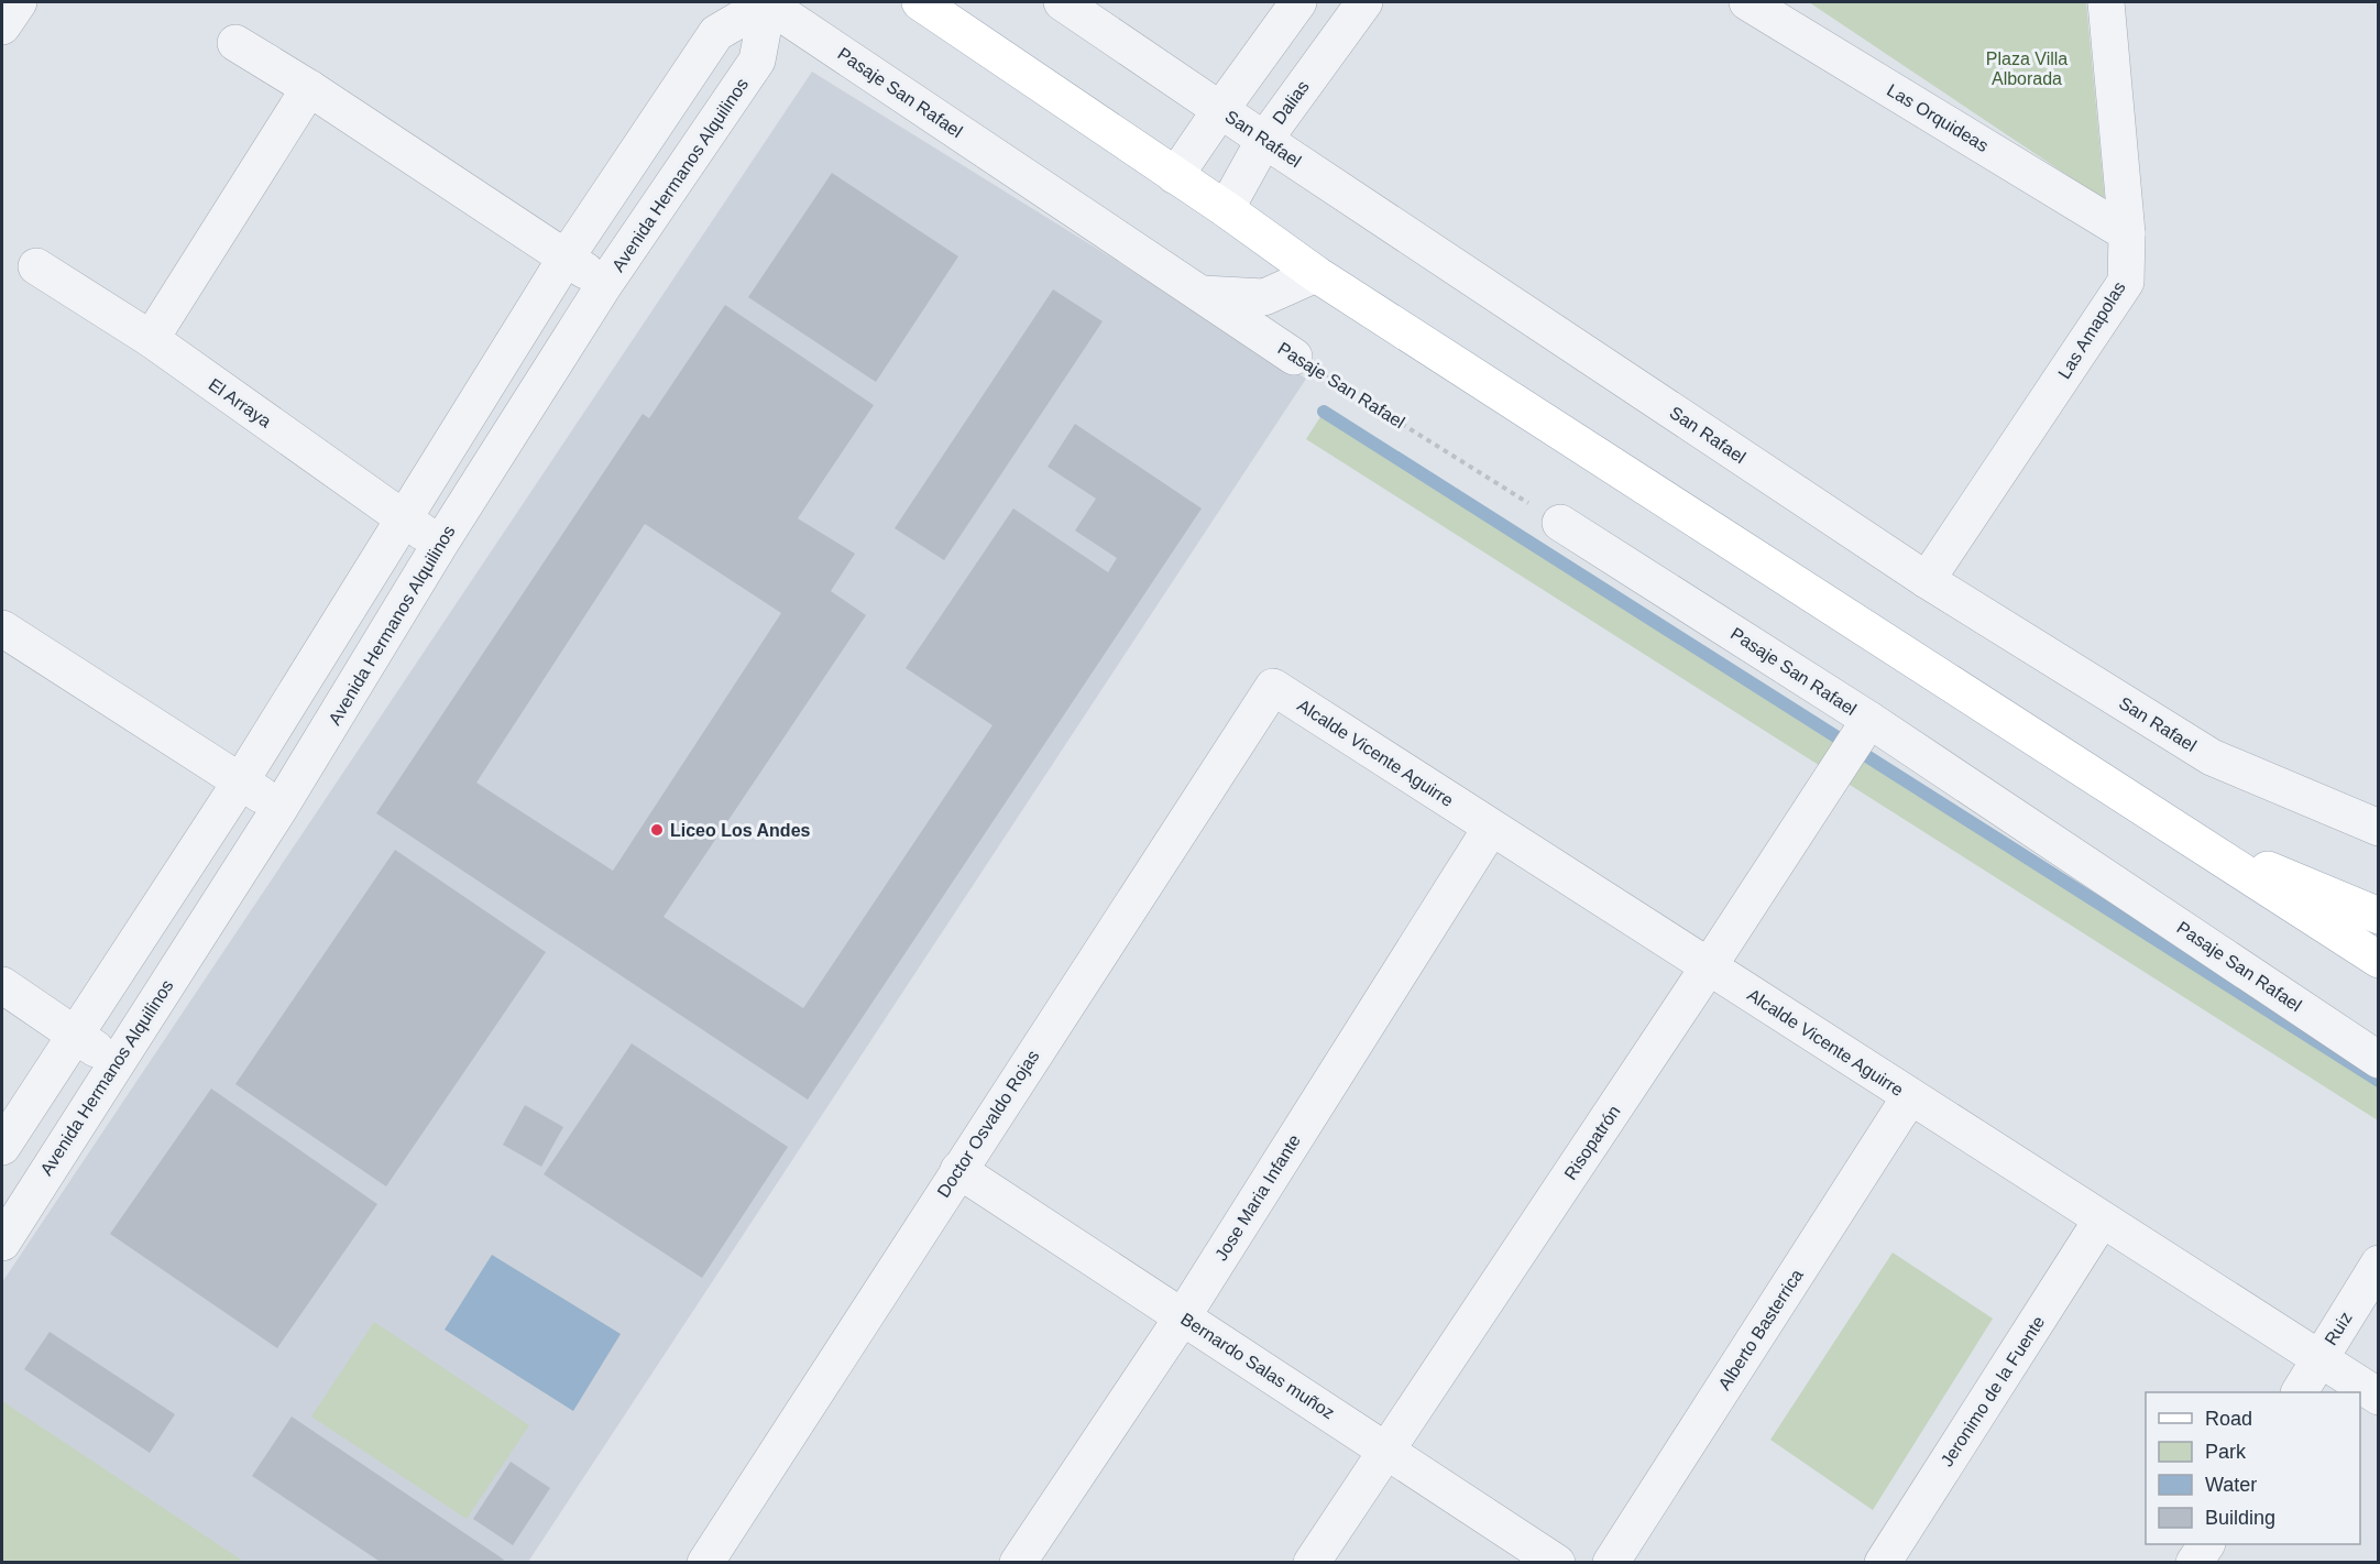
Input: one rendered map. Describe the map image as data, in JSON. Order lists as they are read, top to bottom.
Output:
{
  "streets": {
    "street": [
      "Pasaje San Rafael",
      "Dalias",
      "Las Orquideas",
      "San Rafael",
      "Avenida Hermanos Alquilinos",
      "Las Amapolas",
      "El Arraya",
      "Alcalde Vicente Aguirre",
      "Doctor Osvaldo Rojas",
      "Risopatrón",
      "Jose Maria Infante",
      "Ruiz",
      "Alberto Basterrica",
      "Bernardo Salas muñoz",
      "Jeronimo de la Fuente"
    ]
  },
  "crossings": [
    ["Pasaje San Rafael", "Avenida Hermanos Alquilinos"],
    ["Pasaje San Rafael", "Risopatrón"],
    ["Dalias", "San Rafael"],
    ["Las Orquideas", "Las Amapolas"],
    ["San Rafael", "Las Amapolas"],
    ["Avenida Hermanos Alquilinos", "El Arraya"],
    ["Alcalde Vicente Aguirre", "Doctor Osvaldo Rojas"],
    ["Alcalde Vicente Aguirre", "Risopatrón"],
    ["Alcalde Vicente Aguirre", "Jose Maria Infante"],
    ["Alcalde Vicente Aguirre", "Ruiz"],
    ["Alcalde Vicente Aguirre", "Alberto Basterrica"],
    ["Alcalde Vicente Aguirre", "Jeronimo de la Fuente"],
    ["Doctor Osvaldo Rojas", "Bernardo Salas muñoz"],
    ["Risopatrón", "Bernardo Salas muñoz"],
    ["Jose Maria Infante", "Bernardo Salas muñoz"]
  ],
  "parks": ["Plaza Villa Alborada"],
  "places": ["Liceo Los Andes"],
  "legend": [
    "Road",
    "Park",
    "Water",
    "Building"
  ]
}
